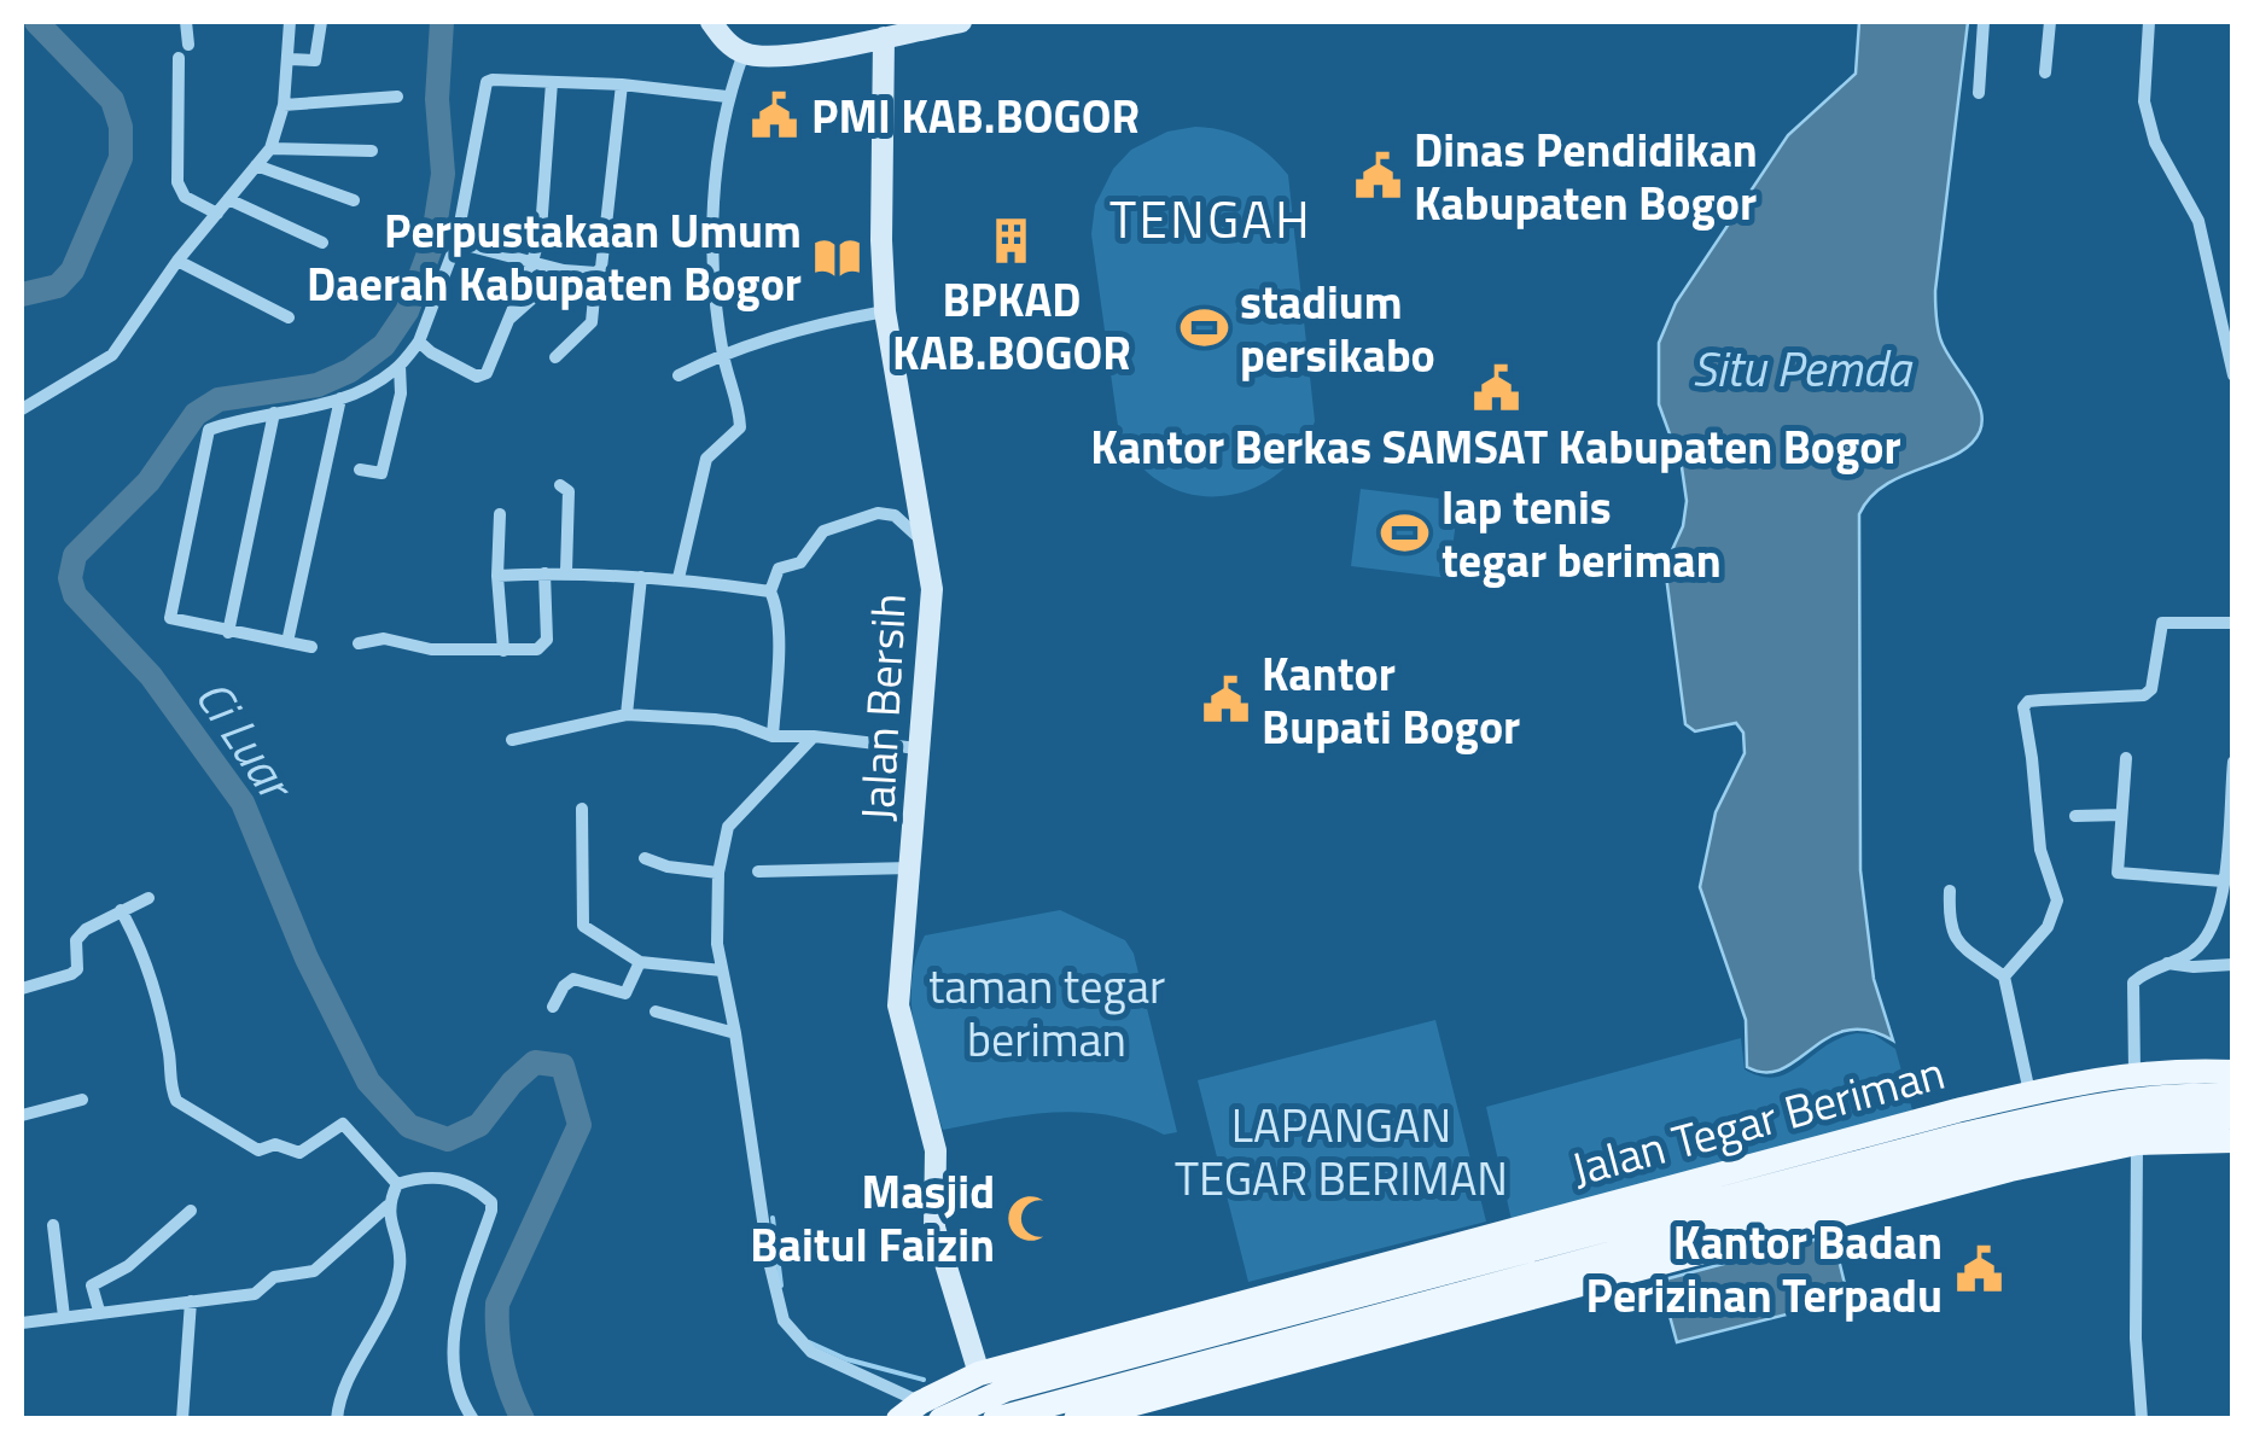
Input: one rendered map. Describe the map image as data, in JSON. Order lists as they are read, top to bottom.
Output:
{
  "streets": {
    "main road": ["Jalan Tegar Beriman"],
    "street": ["Jalan Bersih"]
  },
  "crossings": [
    ["Jalan Bersih", "Jalan Tegar Beriman"]
  ],
  "districts": ["TENGAH"],
  "water": ["Situ Pemda", "Ci Luar"],
  "parks": ["taman tegar beriman", "LAPANGAN TEGAR BERIMAN"],
  "places": {
    "public building": [
      "PMI KAB.BOGOR",
      "Dinas Pendidikan Kabupaten Bogor",
      "Kantor Berkas SAMSAT Kabupaten Bogor",
      "Kantor Bupati Bogor",
      "Kantor Badan Perizinan Terpadu"
    ],
    "building": ["BPKAD KAB.BOGOR"],
    "library": ["Perpustakaan Umum Daerah Kabupaten Bogor"],
    "sports": ["stadium persikabo", "lap tenis tegar beriman"],
    "mosque": ["Masjid Baitul Faizin"]
  }
}
